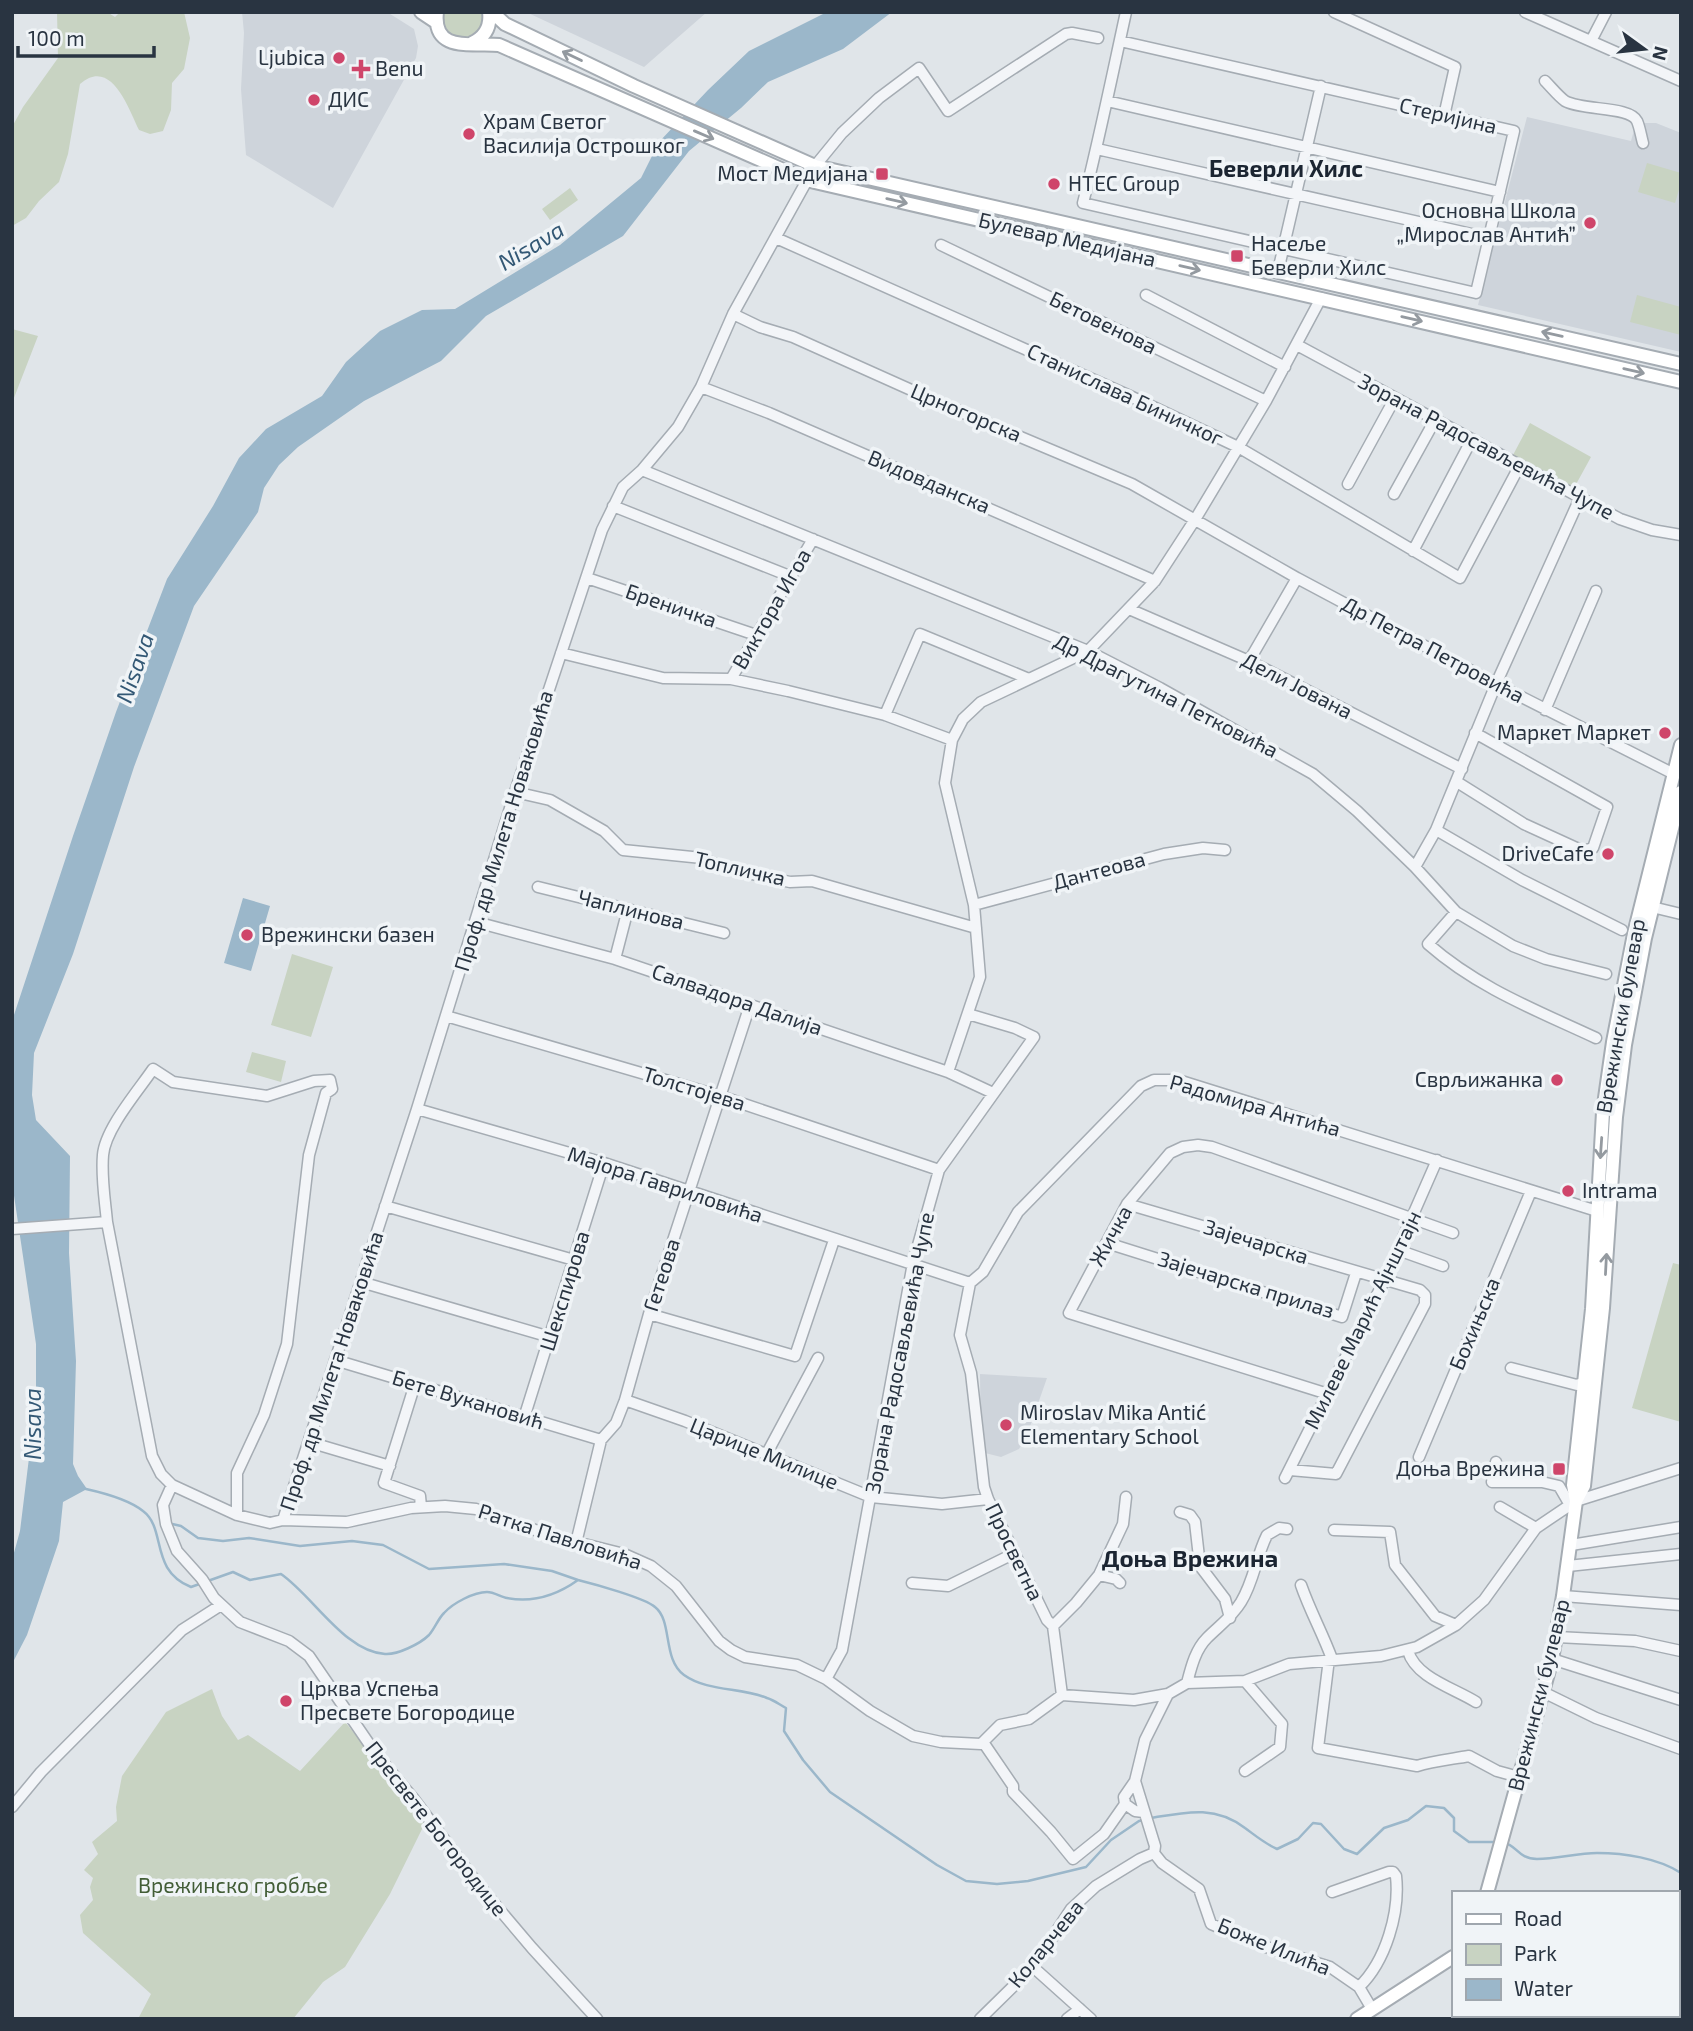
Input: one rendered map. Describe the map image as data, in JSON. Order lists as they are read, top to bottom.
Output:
{
  "streets": {
    "main road": ["Булевар Медијана", "Врежински булевар"],
    "street": [
      "Стеријина",
      "Бетовенова",
      "Станислава Биничког",
      "Црногорска",
      "Зорана Радосављевића Чупе",
      "Видовданска",
      "Бреничка",
      "Виктора Игоа",
      "Др Петра Петровића",
      "Дели Јована",
      "Др Драгутина Петковића",
      "Проф. др Милета Новаковића",
      "Топличка",
      "Дантеова",
      "Чаплинова",
      "Салвадора Далија",
      "Толстојева",
      "Радомира Антића",
      "Мајора Гавриловића",
      "Жичка",
      "Зајечарска",
      "Гетеова",
      "Зајечарска прилаз",
      "Шекспирова",
      "Милеве Марић Ајнштајн",
      "Бохињска",
      "Бете Вукановић",
      "Царице Милице",
      "Ратка Павловића",
      "Просветна",
      "Пресвете Богородице",
      "Коларчева",
      "Боже Илића"
    ]
  },
  "crossings": [
    ["Стеријина", "Булевар Медијана"],
    ["Булевар Медијана", "Проф. др Милета Новаковића"],
    ["Станислава Биничког", "Зорана Радосављевића Чупе"],
    ["Станислава Биничког", "Проф. др Милета Новаковића"],
    ["Црногорска", "Др Петра Петровића"],
    ["Црногорска", "Проф. др Милета Новаковића"],
    ["Зорана Радосављевића Чупе", "Салвадора Далија"],
    ["Зорана Радосављевића Чупе", "Толстојева"],
    ["Зорана Радосављевића Чупе", "Мајора Гавриловића"],
    ["Зорана Радосављевића Чупе", "Царице Милице"],
    ["Зорана Радосављевића Чупе", "Ратка Павловића"],
    ["Видовданска", "Проф. др Милета Новаковића"],
    ["Бреничка", "Виктора Игоа"],
    ["Бреничка", "Проф. др Милета Новаковића"],
    ["Виктора Игоа", "Др Драгутина Петковића"],
    ["Др Петра Петровића", "Врежински булевар"],
    ["Др Драгутина Петковића", "Проф. др Милета Новаковића"],
    ["Проф. др Милета Новаковића", "Топличка"],
    ["Проф. др Милета Новаковића", "Салвадора Далија"],
    ["Проф. др Милета Новаковића", "Толстојева"],
    ["Проф. др Милета Новаковића", "Мајора Гавриловића"],
    ["Проф. др Милета Новаковића", "Бете Вукановић"],
    ["Проф. др Милета Новаковића", "Ратка Павловића"],
    ["Салвадора Далија", "Гетеова"],
    ["Врежински булевар", "Радомира Антића"],
    ["Толстојева", "Гетеова"],
    ["Радомира Антића", "Милеве Марић Ајнштајн"],
    ["Радомира Антића", "Бохињска"],
    ["Радомира Антића", "Просветна"],
    ["Мајора Гавриловића", "Гетеова"],
    ["Мајора Гавриловића", "Шекспирова"],
    ["Жичка", "Зајечарска"],
    ["Жичка", "Зајечарска прилаз"],
    ["Жичка", "Милеве Марић Ајнштајн"],
    ["Зајечарска", "Зајечарска прилаз"],
    ["Зајечарска", "Милеве Марић Ајнштајн"],
    ["Гетеова", "Бете Вукановић"],
    ["Гетеова", "Царице Милице"],
    ["Гетеова", "Ратка Павловића"],
    ["Шекспирова", "Бете Вукановић"],
    ["Царице Милице", "Просветна"],
    ["Ратка Павловића", "Пресвете Богородице"],
    ["Коларчева", "Боже Илића"]
  ],
  "districts": ["Беверли Хилс", "Доња Врежина"],
  "water": ["Nisava"],
  "parks": ["Врежинско гробље"],
  "places": {
    "other": [
      "Ljubica",
      "ДИС",
      "Храм Светог Василија Острошког",
      "HTEC Group",
      "Основна Школа „Мирослав Антић”",
      "Маркет Маркет",
      "DriveCafe",
      "Врежински базен",
      "Сврљижанка",
      "Intrama",
      "Miroslav Mika Antić Elementary School",
      "Црква Успења Пресвете Богородице"
    ],
    "health": ["Benu"],
    "transit": ["Мост Медијана", "Насеље Беверли Хилс", "Доња Врежина"]
  },
  "legend": ["Road", "Park", "Water"],
  "scale_bar": "100 m",
  "north": "right"
}
